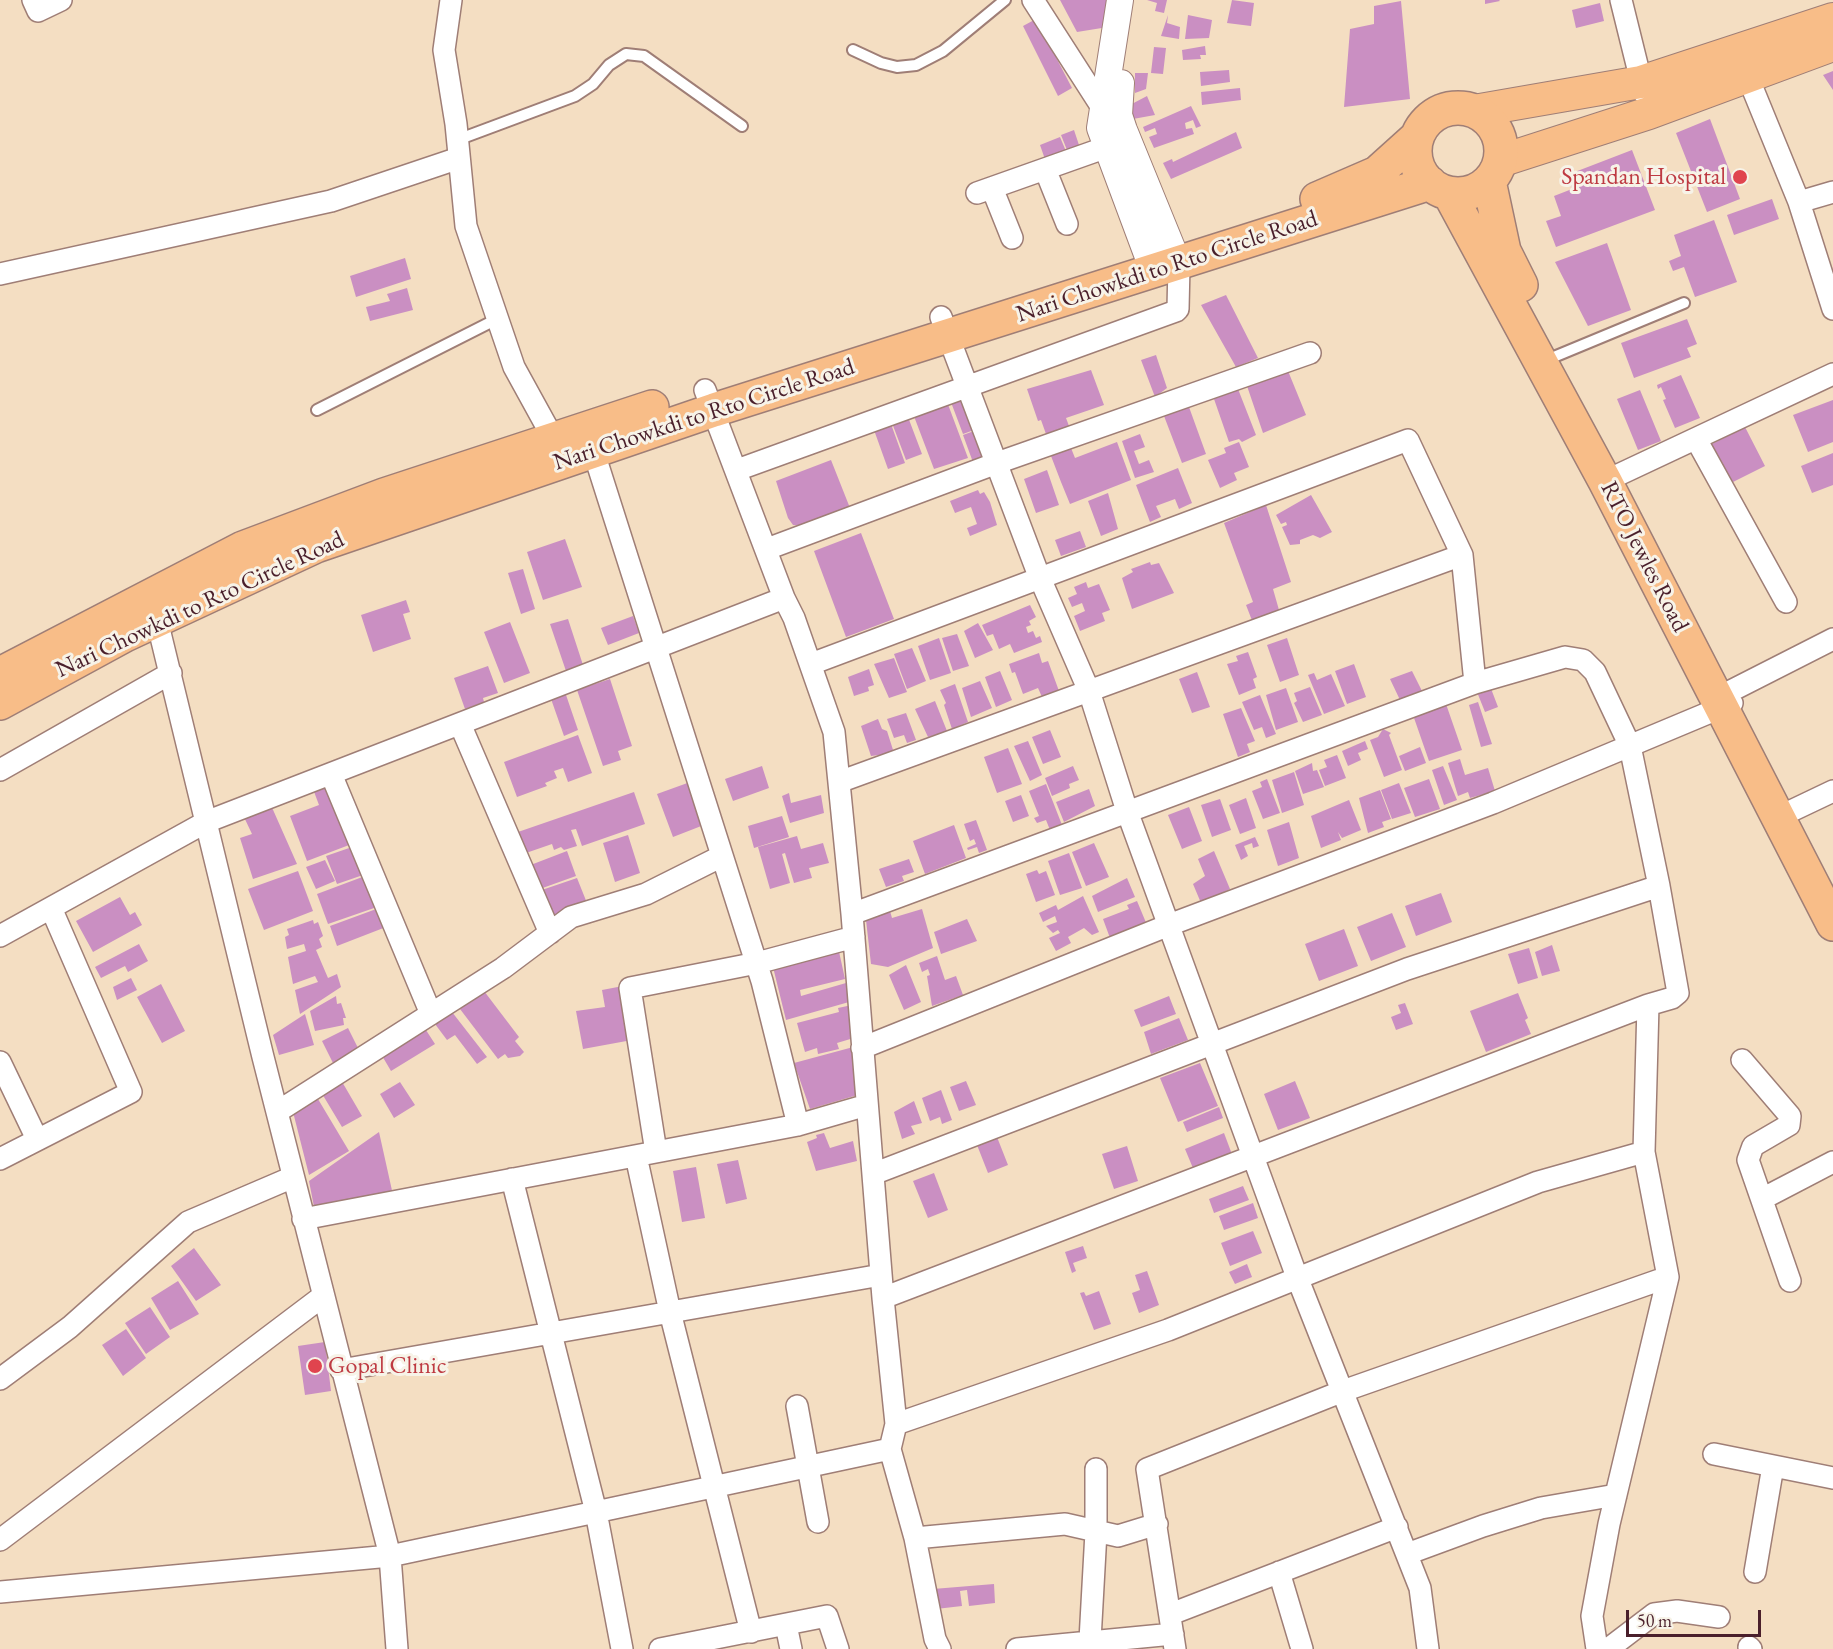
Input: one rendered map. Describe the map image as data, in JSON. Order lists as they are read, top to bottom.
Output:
{
  "streets": {
    "highway": ["Nari Chowkdi to Rto Circle Road", "RTO Jewles Road"]
  },
  "crossings": [
    ["Nari Chowkdi to Rto Circle Road", "RTO Jewles Road"]
  ],
  "places": ["Spandan Hospital", "Gopal Clinic"],
  "scale_bar": "50 m"
}
